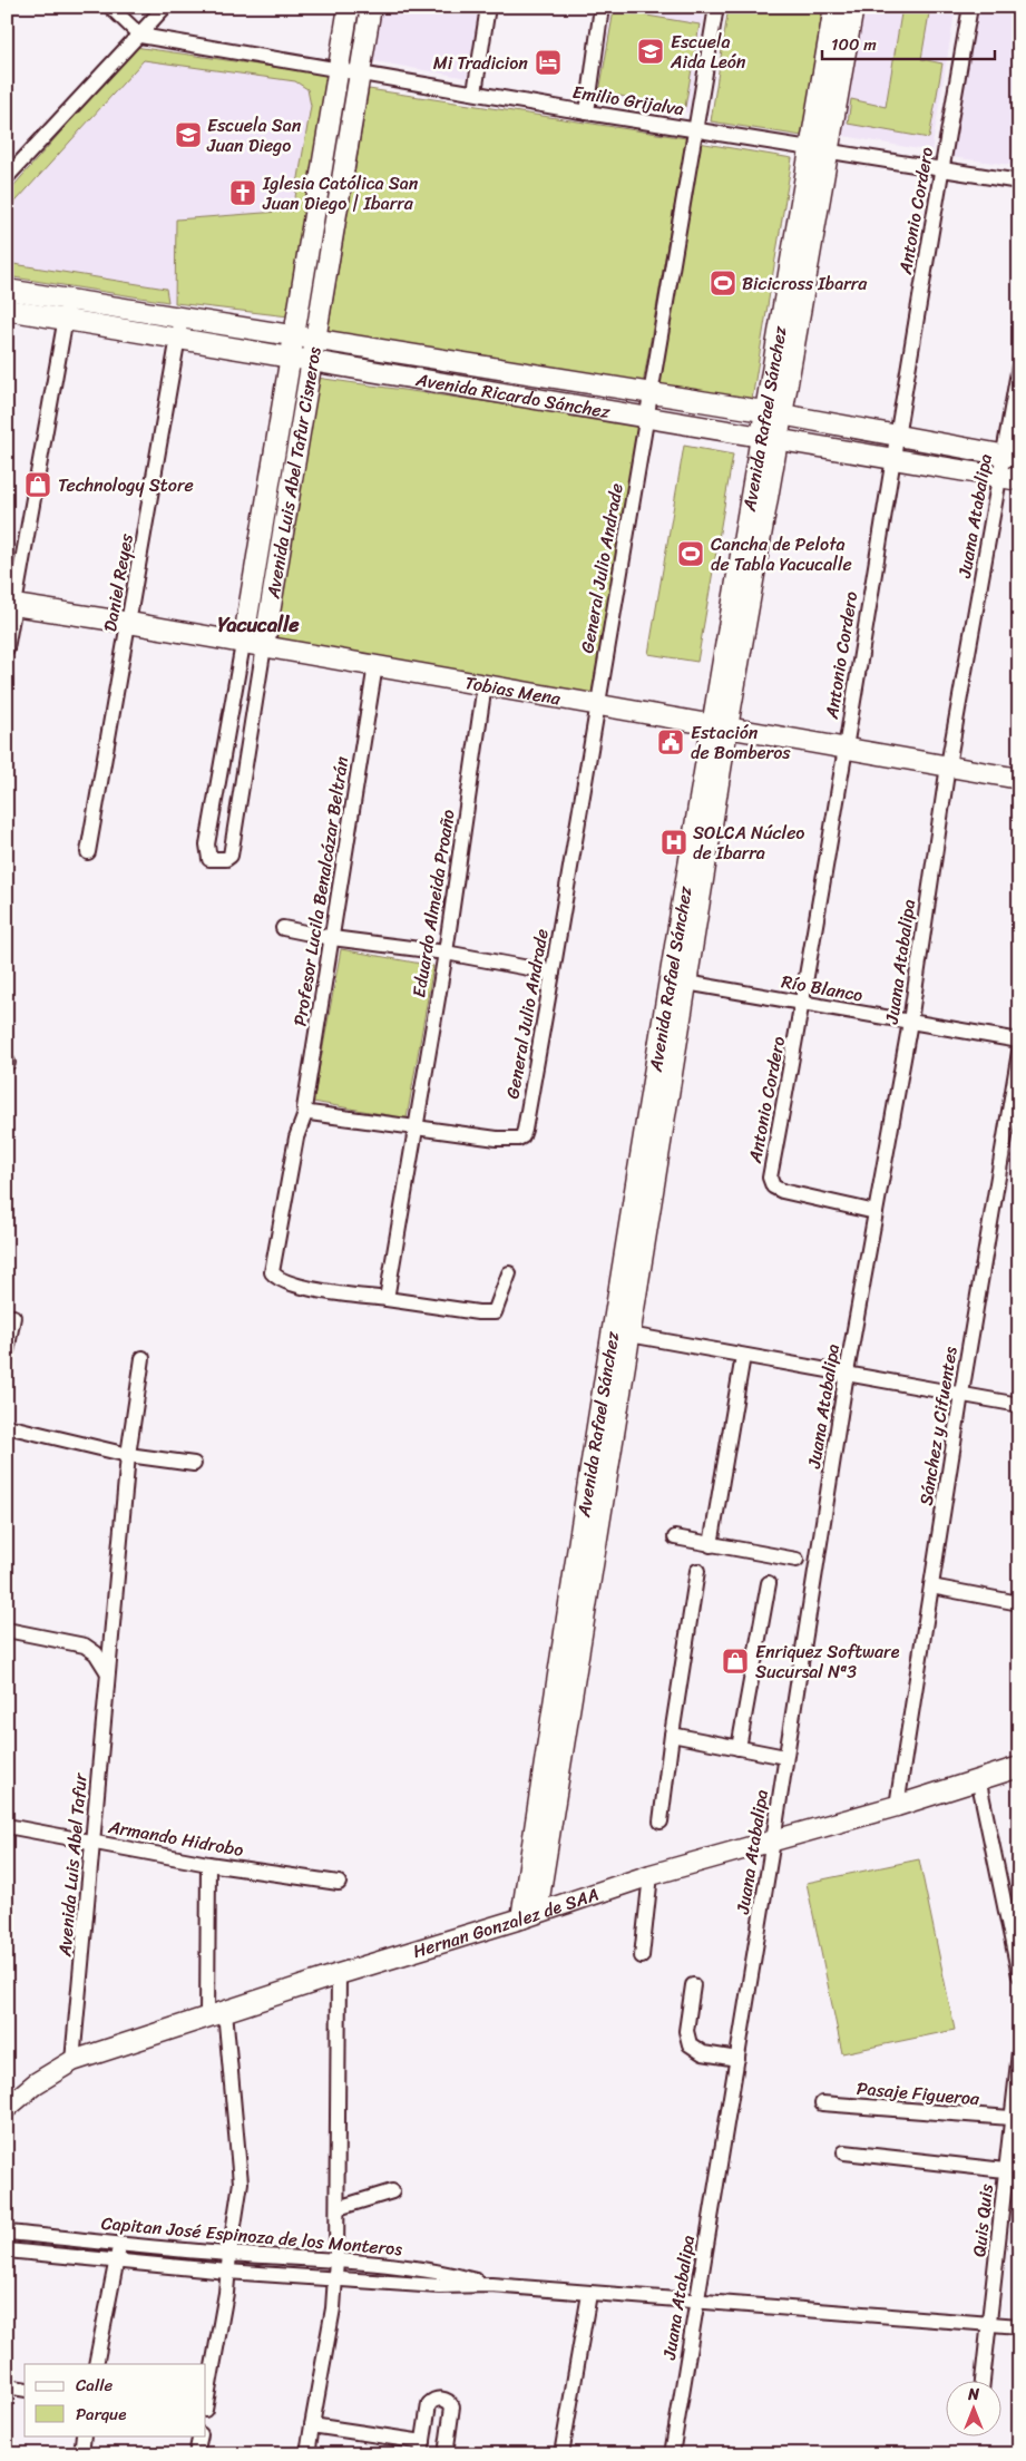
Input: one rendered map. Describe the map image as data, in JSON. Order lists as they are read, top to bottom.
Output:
{
  "streets": {
    "street": [
      "Emilio Grijalva",
      "Antonio Cordero",
      "Avenida Ricardo Sánchez",
      "Avenida Rafael Sánchez",
      "Avenida Luis Abel Tafur Cisneros",
      "Juana Atabalipa",
      "General Julio Andrade",
      "Daniel Reyes",
      "Tobias Mena",
      "Profesor Lucila Benalcázar Beltrán",
      "Eduardo Almeida Proaño",
      "Río Blanco",
      "Sánchez y Cifuentes",
      "Armando Hidrobo",
      "Avenida Luis Abel Tafur",
      "Hernan Gonzalez de SAA",
      "Pasaje Figueroa",
      "Quis Quis",
      "Capitan José Espinoza de los Monteros"
    ]
  },
  "crossings": [
    ["Emilio Grijalva", "Antonio Cordero"],
    ["Emilio Grijalva", "Avenida Rafael Sánchez"],
    ["Emilio Grijalva", "Avenida Luis Abel Tafur Cisneros"],
    ["Emilio Grijalva", "General Julio Andrade"],
    ["Antonio Cordero", "Avenida Ricardo Sánchez"],
    ["Antonio Cordero", "Juana Atabalipa"],
    ["Antonio Cordero", "Tobias Mena"],
    ["Antonio Cordero", "Río Blanco"],
    ["Avenida Ricardo Sánchez", "Avenida Rafael Sánchez"],
    ["Avenida Ricardo Sánchez", "Avenida Luis Abel Tafur Cisneros"],
    ["Avenida Ricardo Sánchez", "Juana Atabalipa"],
    ["Avenida Ricardo Sánchez", "General Julio Andrade"],
    ["Avenida Ricardo Sánchez", "Daniel Reyes"],
    ["Avenida Rafael Sánchez", "Tobias Mena"],
    ["Avenida Rafael Sánchez", "Río Blanco"],
    ["Avenida Rafael Sánchez", "Hernan Gonzalez de SAA"],
    ["Avenida Luis Abel Tafur Cisneros", "Tobias Mena"],
    ["Juana Atabalipa", "Tobias Mena"],
    ["Juana Atabalipa", "Río Blanco"],
    ["Juana Atabalipa", "Hernan Gonzalez de SAA"],
    ["Juana Atabalipa", "Capitan José Espinoza de los Monteros"],
    ["General Julio Andrade", "Tobias Mena"],
    ["General Julio Andrade", "Eduardo Almeida Proaño"],
    ["Daniel Reyes", "Tobias Mena"],
    ["Tobias Mena", "Profesor Lucila Benalcázar Beltrán"],
    ["Tobias Mena", "Eduardo Almeida Proaño"],
    ["Profesor Lucila Benalcázar Beltrán", "Eduardo Almeida Proaño"],
    ["Sánchez y Cifuentes", "Hernan Gonzalez de SAA"],
    ["Armando Hidrobo", "Avenida Luis Abel Tafur"],
    ["Avenida Luis Abel Tafur", "Hernan Gonzalez de SAA"],
    ["Pasaje Figueroa", "Quis Quis"],
    ["Quis Quis", "Capitan José Espinoza de los Monteros"]
  ],
  "districts": ["Yacucalle"],
  "places": {
    "school or university": ["Escuela Aida León", "Escuela San Juan Diego"],
    "hotel": ["Mi Tradicion"],
    "church": ["Iglesia Católica San Juan Diego | Ibarra"],
    "sports": ["Bicicross Ibarra", "Cancha de Pelota de Tabla Yacucalle"],
    "shop": ["Technology Store", "Enriquez Software Sucursal Nª3"],
    "public building": ["Estación de Bomberos"],
    "hospital": ["SOLCA Núcleo de Ibarra"]
  },
  "legend": ["Calle", "Parque"],
  "scale_bar": "100 m",
  "north": "top"
}
